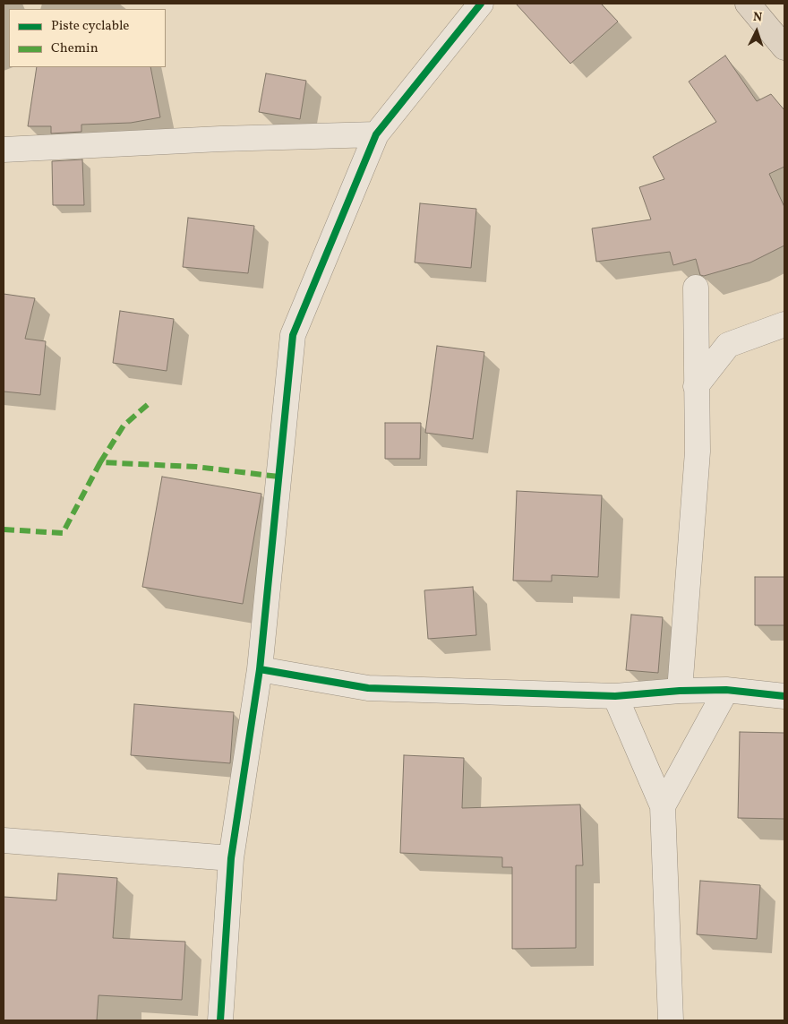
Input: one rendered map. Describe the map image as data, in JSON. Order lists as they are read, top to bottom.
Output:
{
  "legend": ["Piste cyclable", "Chemin"],
  "north": "top"
}
